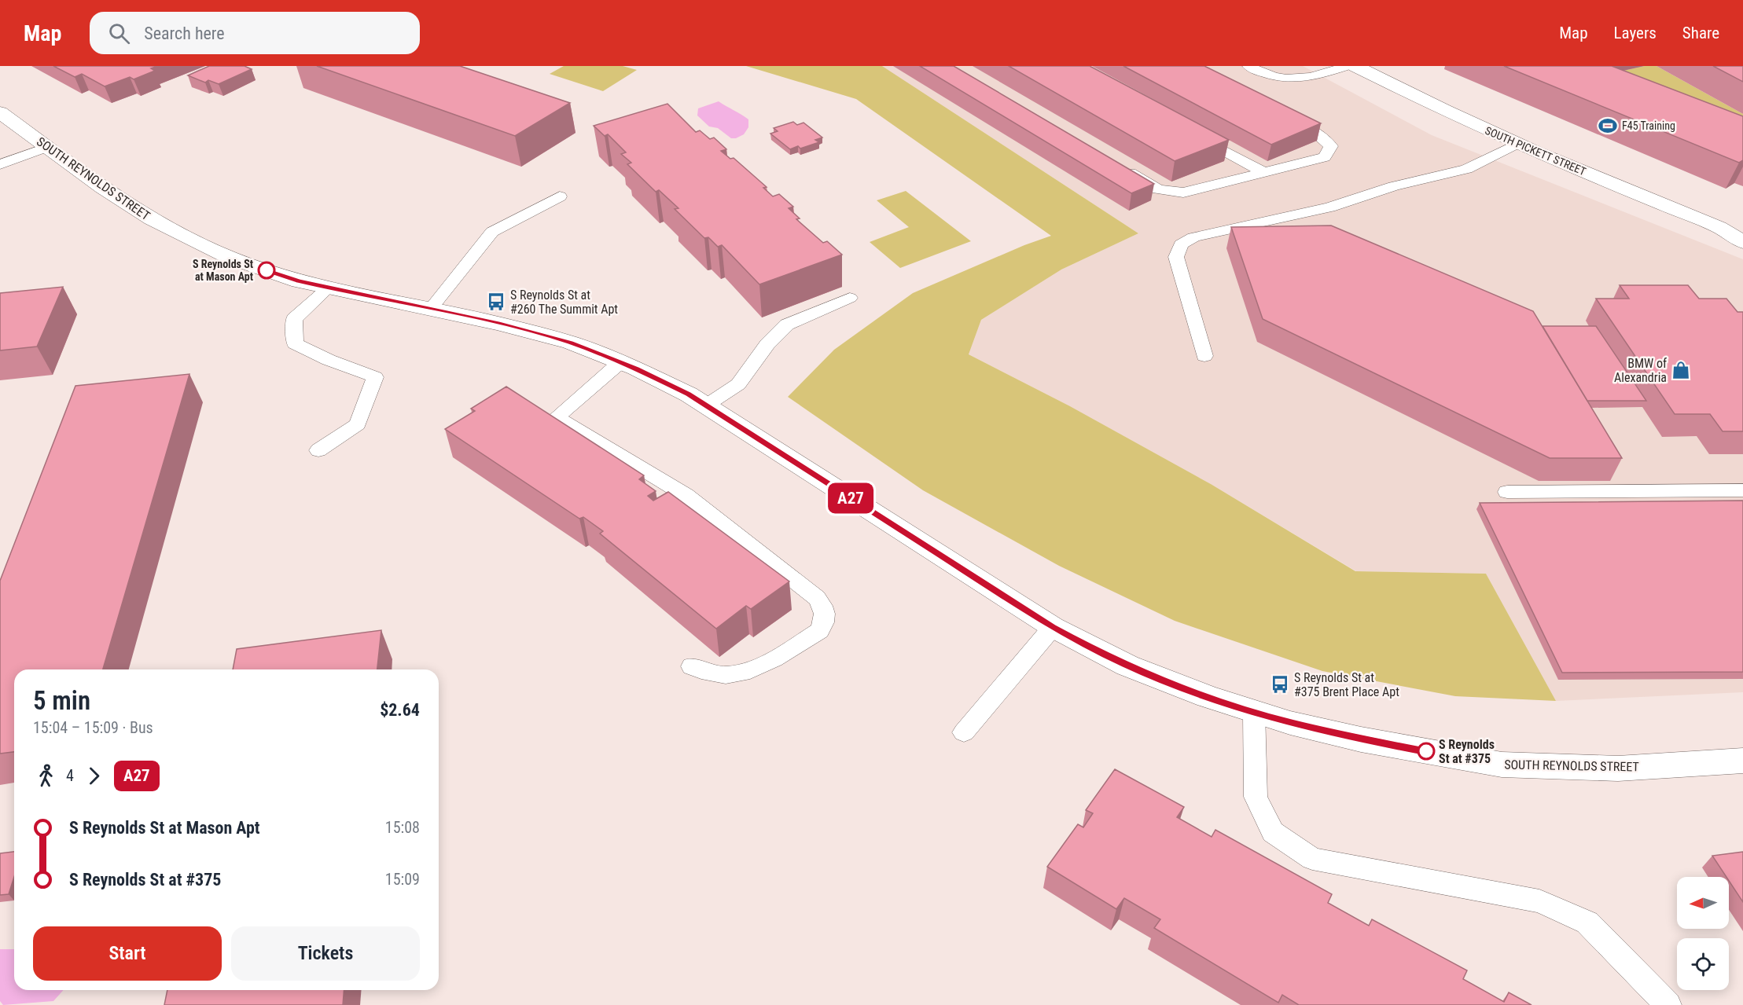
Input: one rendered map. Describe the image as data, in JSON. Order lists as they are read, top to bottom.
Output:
{
  "streets": {
    "street": ["SOUTH PICKETT STREET", "SOUTH REYNOLDS STREET"]
  },
  "places": {
    "sports": ["F45 Training"],
    "other": ["S Reynolds St at Mason Apt", "S Reynolds St at #375"],
    "bus stop": ["S Reynolds St at #260 The Summit Apt", "S Reynolds St at #375 Brent Place Apt"],
    "shop": ["BMW of Alexandria"]
  },
  "lines": ["bus line A27"],
  "north": "left",
  "page": {
    "header": "Map",
    "search": "Search here",
    "nav": ["Map", "Layers", "Share"],
    "on_map": "A27",
    "heading": ["5 min", "15:04 – 15:09 · Bus", "$2.64"],
    "legs": ["4", "A27"],
    "list": [
      {
        "name": "S Reynolds St at Mason Apt",
        "value": "15:08"
      },
      {
        "name": "S Reynolds St at #375",
        "value": "15:09"
      }
    ],
    "buttons": ["Start", "Tickets"]
  }
}
